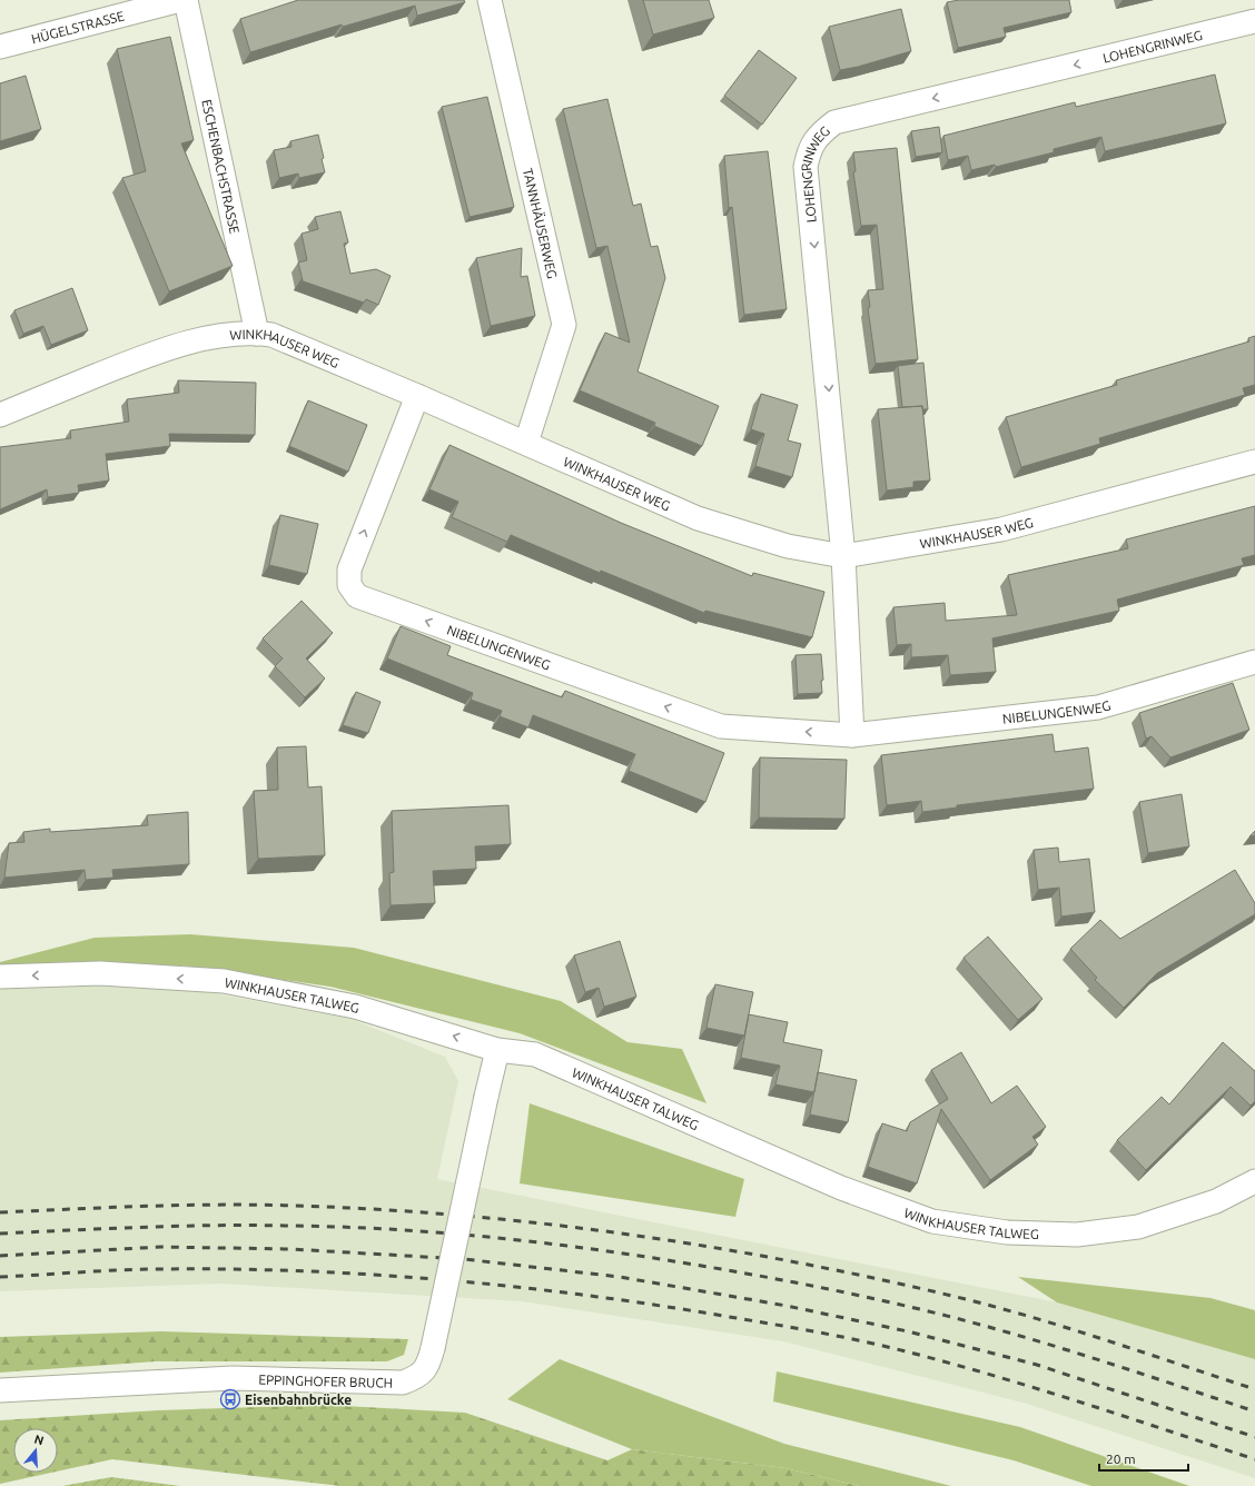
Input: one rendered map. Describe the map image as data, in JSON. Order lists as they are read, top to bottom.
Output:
{
  "streets": {
    "street": [
      "HÜGELSTRASSE",
      "LOHENGRINWEG",
      "ESCHENBACHSTRASSE",
      "TANNHÄUSERWEG",
      "WINKHAUSER WEG",
      "NIBELUNGENWEG",
      "WINKHAUSER TALWEG",
      "EPPINGHOFER BRUCH"
    ]
  },
  "crossings": [
    ["LOHENGRINWEG", "WINKHAUSER WEG"],
    ["ESCHENBACHSTRASSE", "WINKHAUSER WEG"],
    ["TANNHÄUSERWEG", "WINKHAUSER WEG"],
    ["WINKHAUSER WEG", "NIBELUNGENWEG"],
    ["WINKHAUSER TALWEG", "EPPINGHOFER BRUCH"]
  ],
  "one_way": ["WINKHAUSER TALWEG"],
  "places": {
    "bus stop": ["Eisenbahnbrücke"]
  },
  "scale_bar": "20 m",
  "north": "top"
}
